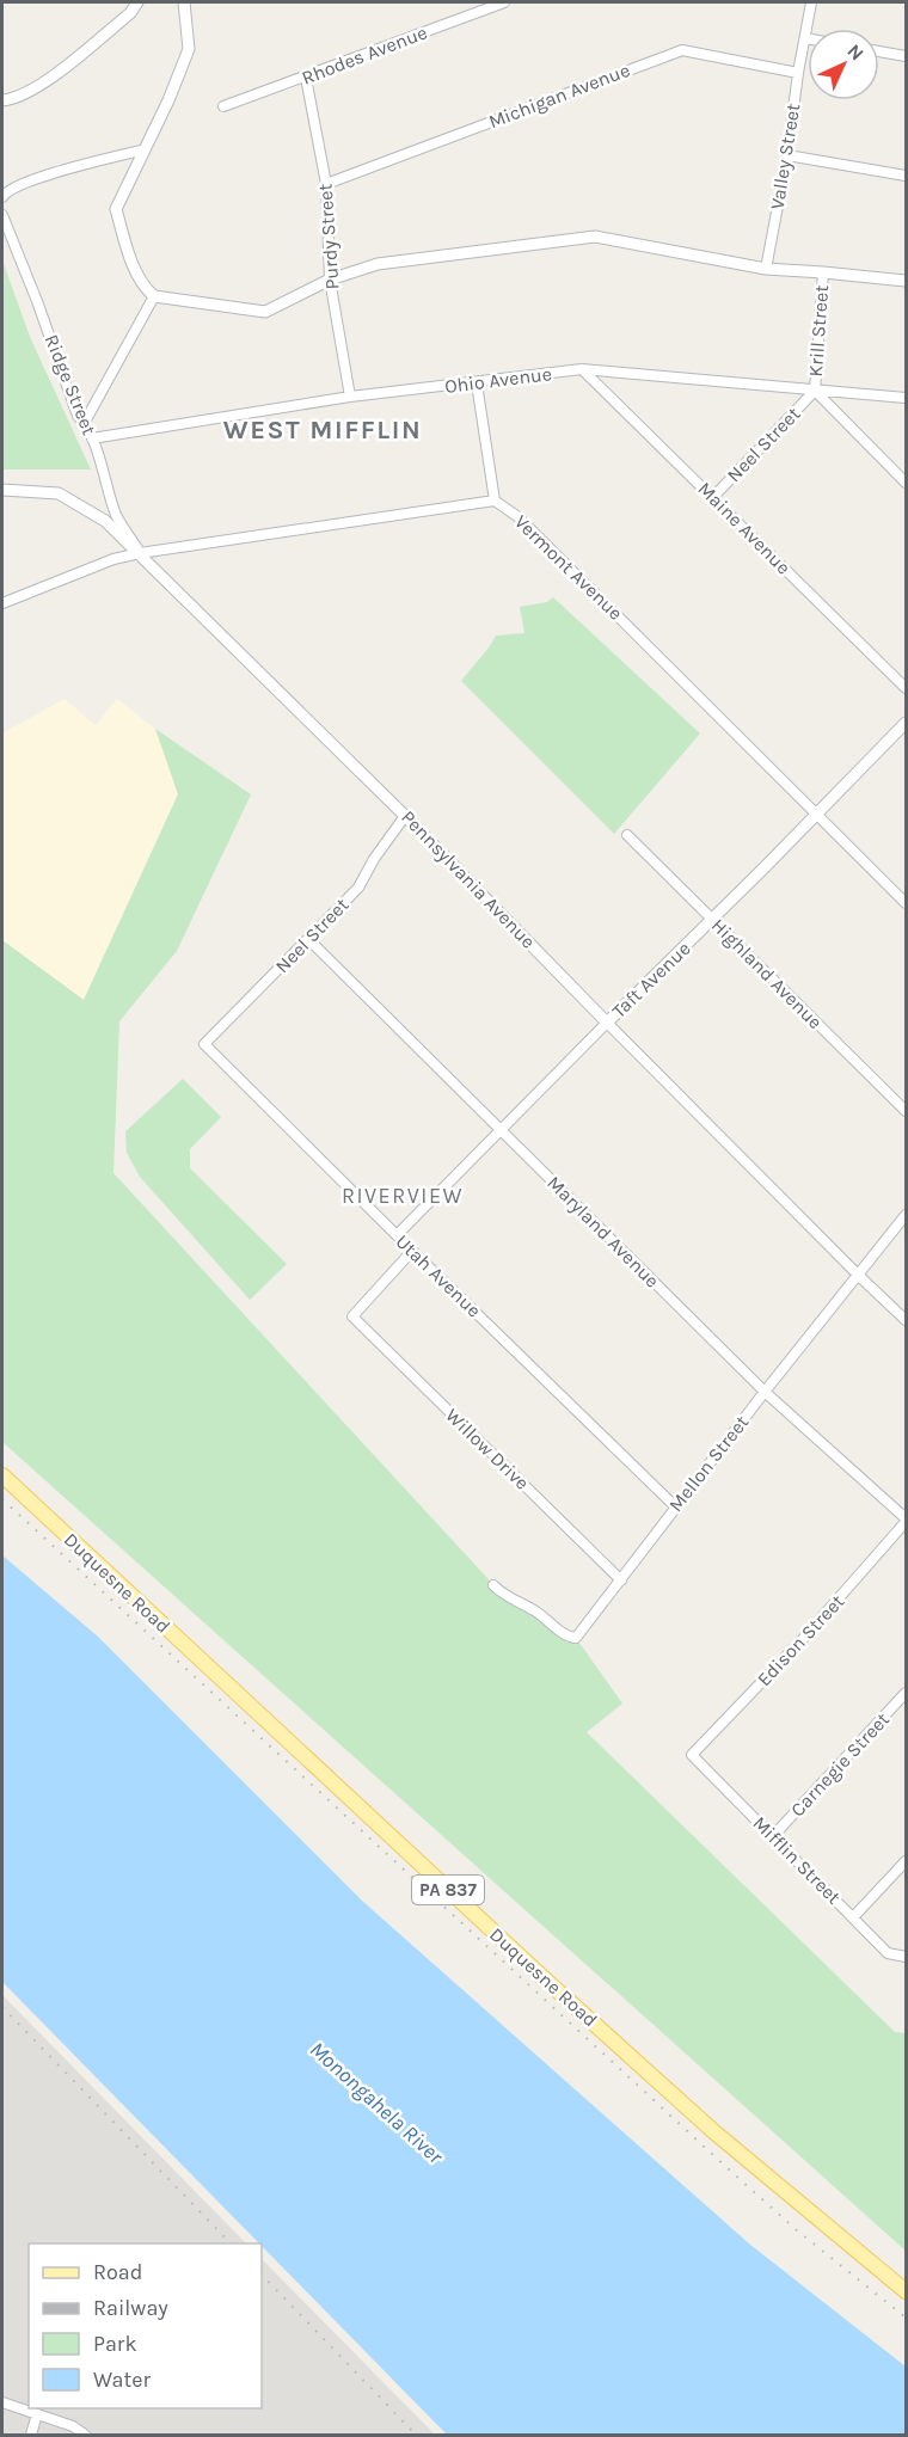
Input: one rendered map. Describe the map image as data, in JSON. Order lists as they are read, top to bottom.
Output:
{
  "streets": {
    "main road": ["Duquesne Road", "PA 837"],
    "street": [
      "Rhodes Avenue",
      "Michigan Avenue",
      "Valley Street",
      "Purdy Street",
      "Krill Street",
      "Ohio Avenue",
      "Ridge Street",
      "Neel Street",
      "Maine Avenue",
      "Vermont Avenue",
      "Pennsylvania Avenue",
      "Highland Avenue",
      "Taft Avenue",
      "Maryland Avenue",
      "Utah Avenue",
      "Willow Drive",
      "Mellon Street",
      "Edison Street",
      "Carnegie Street",
      "Mifflin Street"
    ]
  },
  "crossings": [
    ["Rhodes Avenue", "Purdy Street"],
    ["Michigan Avenue", "Valley Street"],
    ["Michigan Avenue", "Purdy Street"],
    ["Purdy Street", "Ohio Avenue"],
    ["Krill Street", "Ohio Avenue"],
    ["Krill Street", "Neel Street"],
    ["Ohio Avenue", "Ridge Street"],
    ["Ohio Avenue", "Neel Street"],
    ["Ohio Avenue", "Maine Avenue"],
    ["Ridge Street", "Vermont Avenue"],
    ["Ridge Street", "Pennsylvania Avenue"],
    ["Neel Street", "Maine Avenue"],
    ["Neel Street", "Pennsylvania Avenue"],
    ["Neel Street", "Maryland Avenue"],
    ["Neel Street", "Utah Avenue"],
    ["Vermont Avenue", "Pennsylvania Avenue"],
    ["Vermont Avenue", "Taft Avenue"],
    ["Pennsylvania Avenue", "Taft Avenue"],
    ["Pennsylvania Avenue", "Mellon Street"],
    ["Highland Avenue", "Taft Avenue"],
    ["Taft Avenue", "Maryland Avenue"],
    ["Taft Avenue", "Utah Avenue"],
    ["Maryland Avenue", "Mellon Street"],
    ["Maryland Avenue", "Edison Street"],
    ["Utah Avenue", "Willow Drive"],
    ["Utah Avenue", "Mellon Street"],
    ["Willow Drive", "Mellon Street"],
    ["Edison Street", "Mifflin Street"],
    ["Carnegie Street", "Mifflin Street"]
  ],
  "districts": ["WEST MIFFLIN", "RIVERVIEW"],
  "water": ["Monongahela River"],
  "legend": [
    "Road",
    "Railway",
    "Park",
    "Water"
  ],
  "north": "top right"
}
